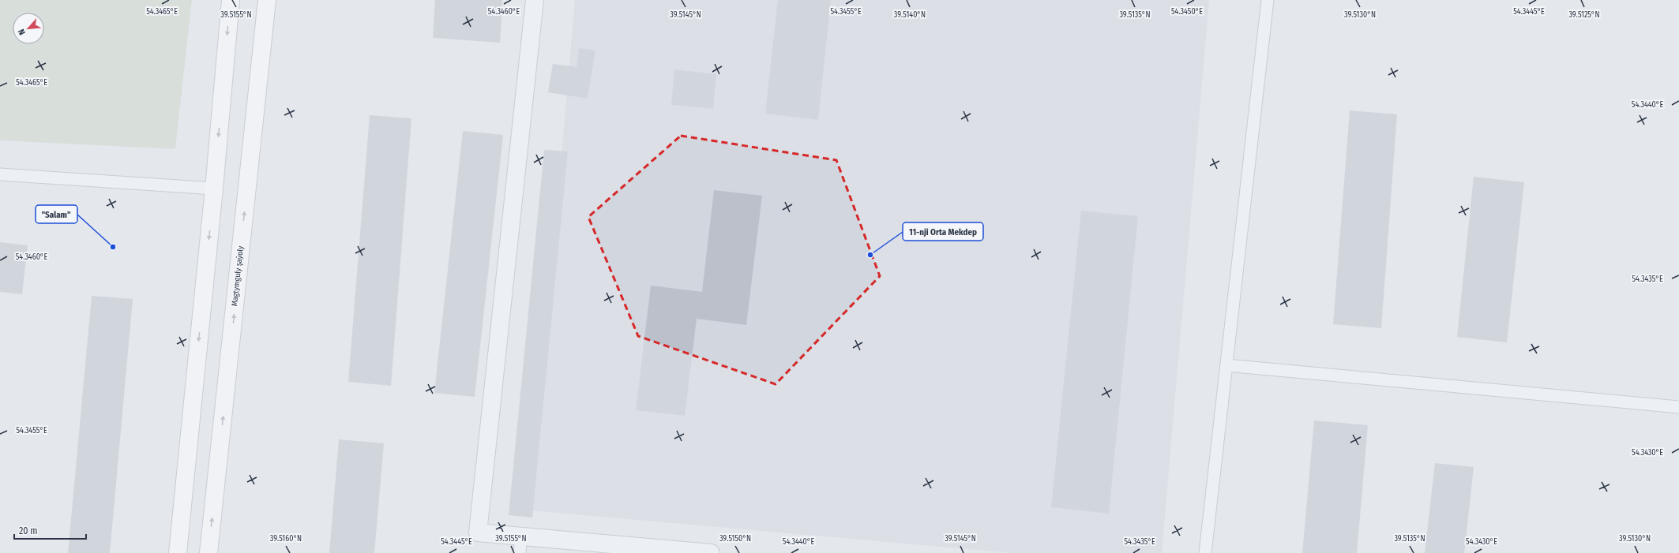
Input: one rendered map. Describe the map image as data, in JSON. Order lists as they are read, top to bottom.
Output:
{
  "streets": {
    "street": ["Magtymguly şaýoly"]
  },
  "places": ["\"Salam\"", "11-nji Orta Mekdep"],
  "scale_bar": "20 m",
  "north": "bottom left",
  "coordinates": [
    "54.3460°E",
    "54.3445°E",
    "54.3465°E",
    "54.3455°E",
    "54.3450°E",
    "39.5155°N",
    "39.5145°N",
    "39.5140°N",
    "39.5135°N",
    "39.5130°N",
    "39.5125°N",
    "54.3440°E",
    "54.3435°E",
    "54.3430°E",
    "39.5160°N",
    "39.5150°N"
  ]
}
